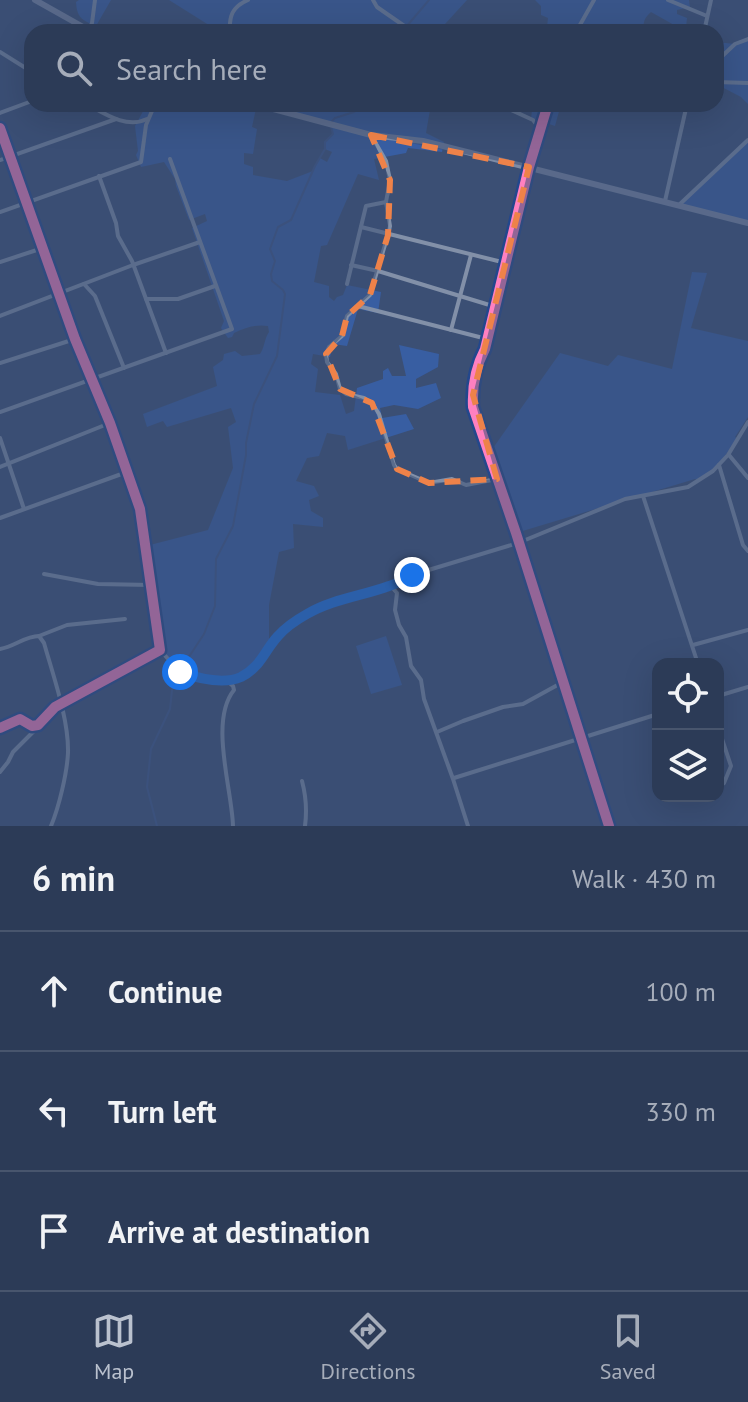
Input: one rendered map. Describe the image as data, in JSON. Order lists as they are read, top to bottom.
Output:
{
  "page": {
    "search": "Search here",
    "heading": ["6 min", "Walk · 430 m"],
    "list": [
      ["Continue", "100 m"],
      ["Turn left", "330 m"],
      "Arrive at destination"
    ],
    "nav": ["Map", "Directions", "Saved"]
  }
}
